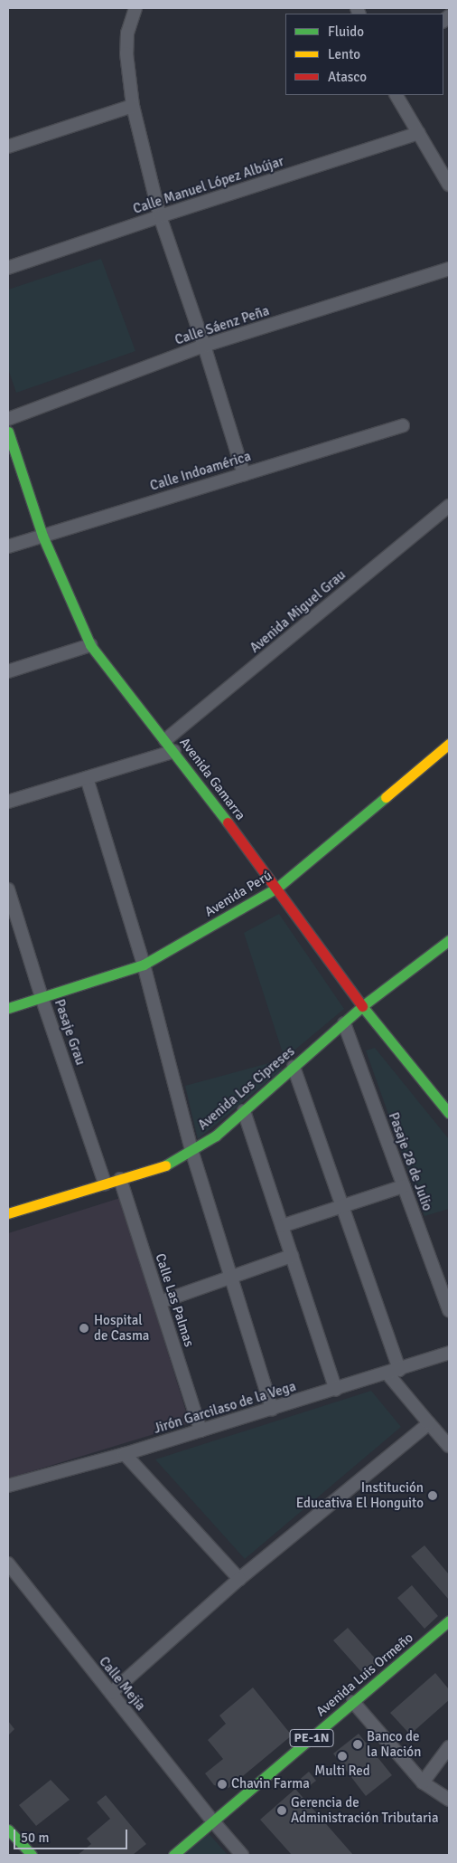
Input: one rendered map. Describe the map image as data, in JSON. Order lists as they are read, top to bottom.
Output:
{
  "streets": {
    "main road": [
      "Avenida Gamarra",
      "Avenida Perú",
      "Avenida Los Cipreses",
      "Avenida Luis Ormeño",
      "PE-1N"
    ],
    "street": [
      "Calle Manuel López Albújar",
      "Calle Sáenz Peña",
      "Calle Indoamérica",
      "Avenida Miguel Grau",
      "Pasaje Grau",
      "Pasaje 28 de Julio",
      "Calle Las Palmas",
      "Jirón Garcilaso de la Vega",
      "Calle Mejía"
    ]
  },
  "crossings": [
    ["Calle Indoamérica", "Avenida Gamarra"],
    ["Avenida Miguel Grau", "Avenida Gamarra"],
    ["Avenida Gamarra", "Avenida Perú"],
    ["Avenida Gamarra", "Avenida Los Cipreses"],
    ["Avenida Perú", "Pasaje Grau"],
    ["Pasaje Grau", "Avenida Los Cipreses"],
    ["Avenida Los Cipreses", "Pasaje 28 de Julio"],
    ["Avenida Los Cipreses", "Calle Las Palmas"],
    ["Calle Las Palmas", "Jirón Garcilaso de la Vega"],
    ["Avenida Luis Ormeño", "Calle Mejía"]
  ],
  "places": [
    "Hospital de Casma",
    "Institución Educativa El Honguito",
    "Banco de la Nación",
    "Multi Red",
    "Chavin Farma",
    "Gerencia de Administración Tributaria"
  ],
  "legend": ["Fluido", "Lento", "Atasco"],
  "scale_bar": "50 m"
}
